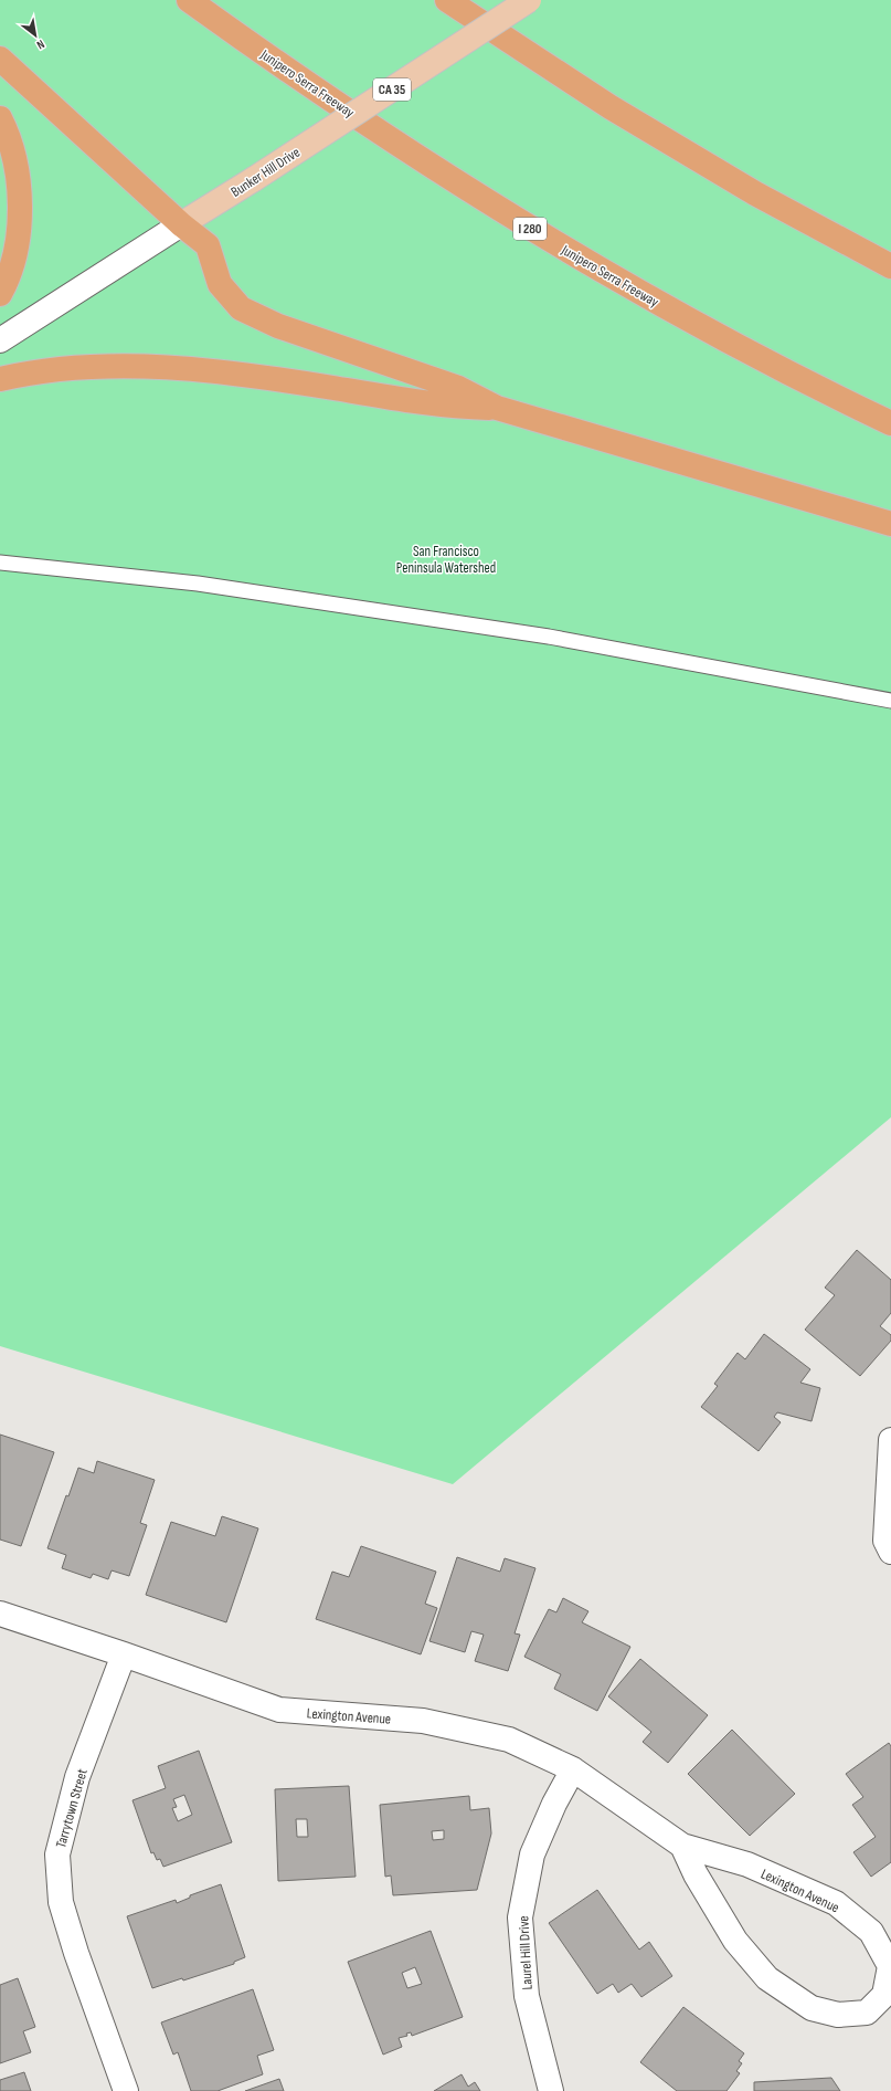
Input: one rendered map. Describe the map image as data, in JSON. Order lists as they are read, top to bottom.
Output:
{
  "streets": {
    "highway": ["Junipero Serra Freeway", "I 280"],
    "main road": ["CA 35", "Bunker Hill Drive"],
    "street": ["Lexington Avenue", "Tarrytown Street", "Laurel Hill Drive"]
  },
  "crossings": [
    ["Lexington Avenue", "Tarrytown Street"],
    ["Lexington Avenue", "Laurel Hill Drive"]
  ],
  "parks": ["San Francisco Peninsula Watershed"],
  "north": "bottom right"
}
